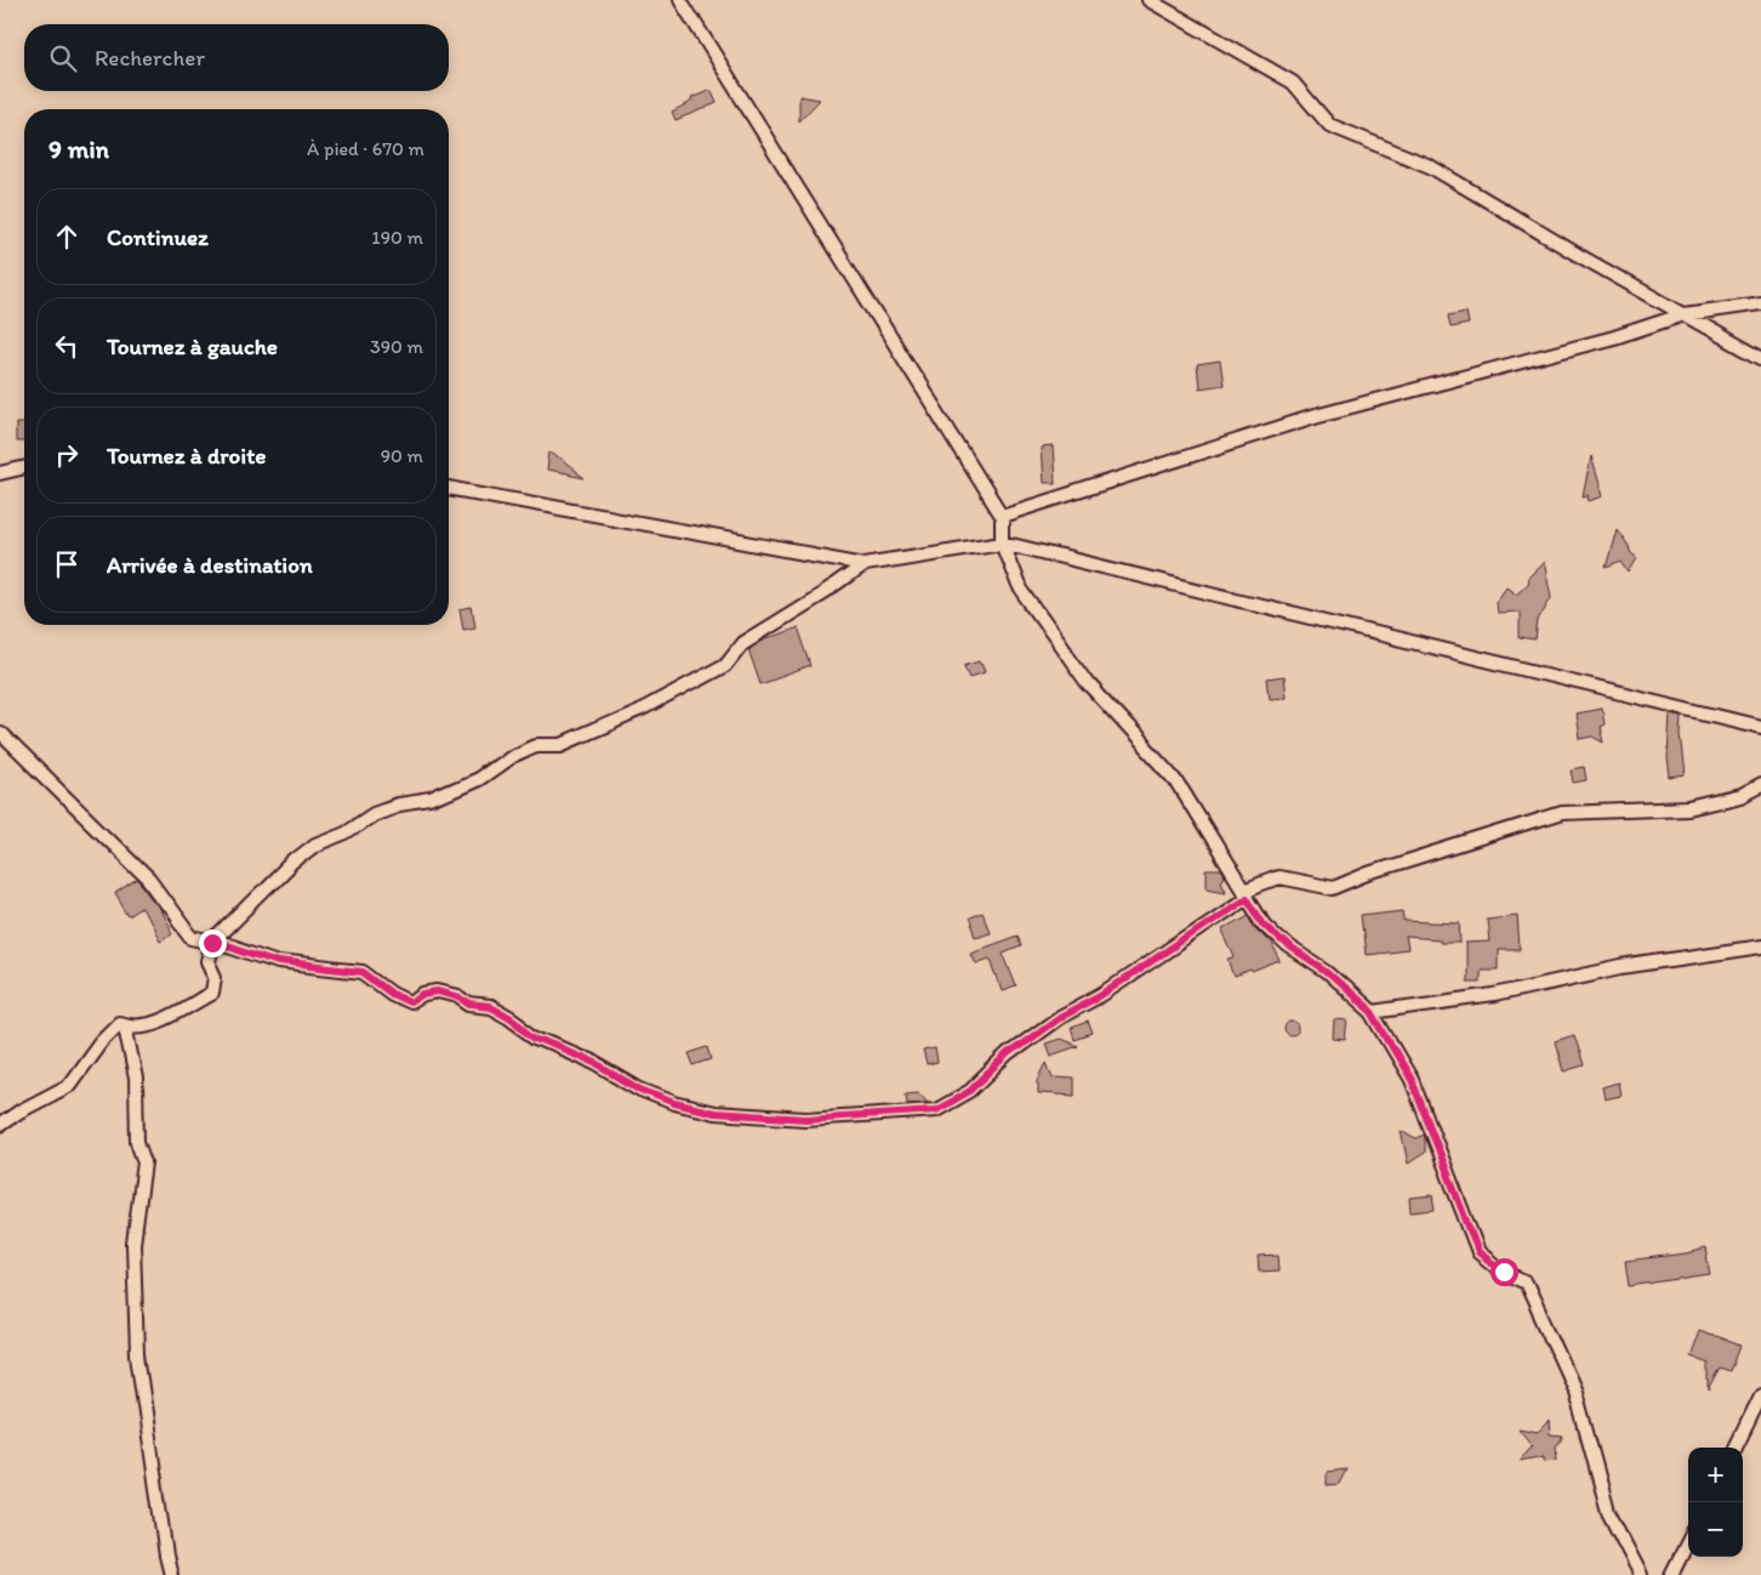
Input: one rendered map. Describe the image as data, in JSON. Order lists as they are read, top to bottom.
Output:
{
  "page": {
    "search": "Rechercher",
    "heading": ["9 min", "À pied · 670 m"],
    "list": [
      ["Continuez", "190 m"],
      ["Tournez à gauche", "390 m"],
      ["Tournez à droite", "90 m"],
      "Arrivée à destination"
    ],
    "map_buttons": ["+", "−"]
  }
}
